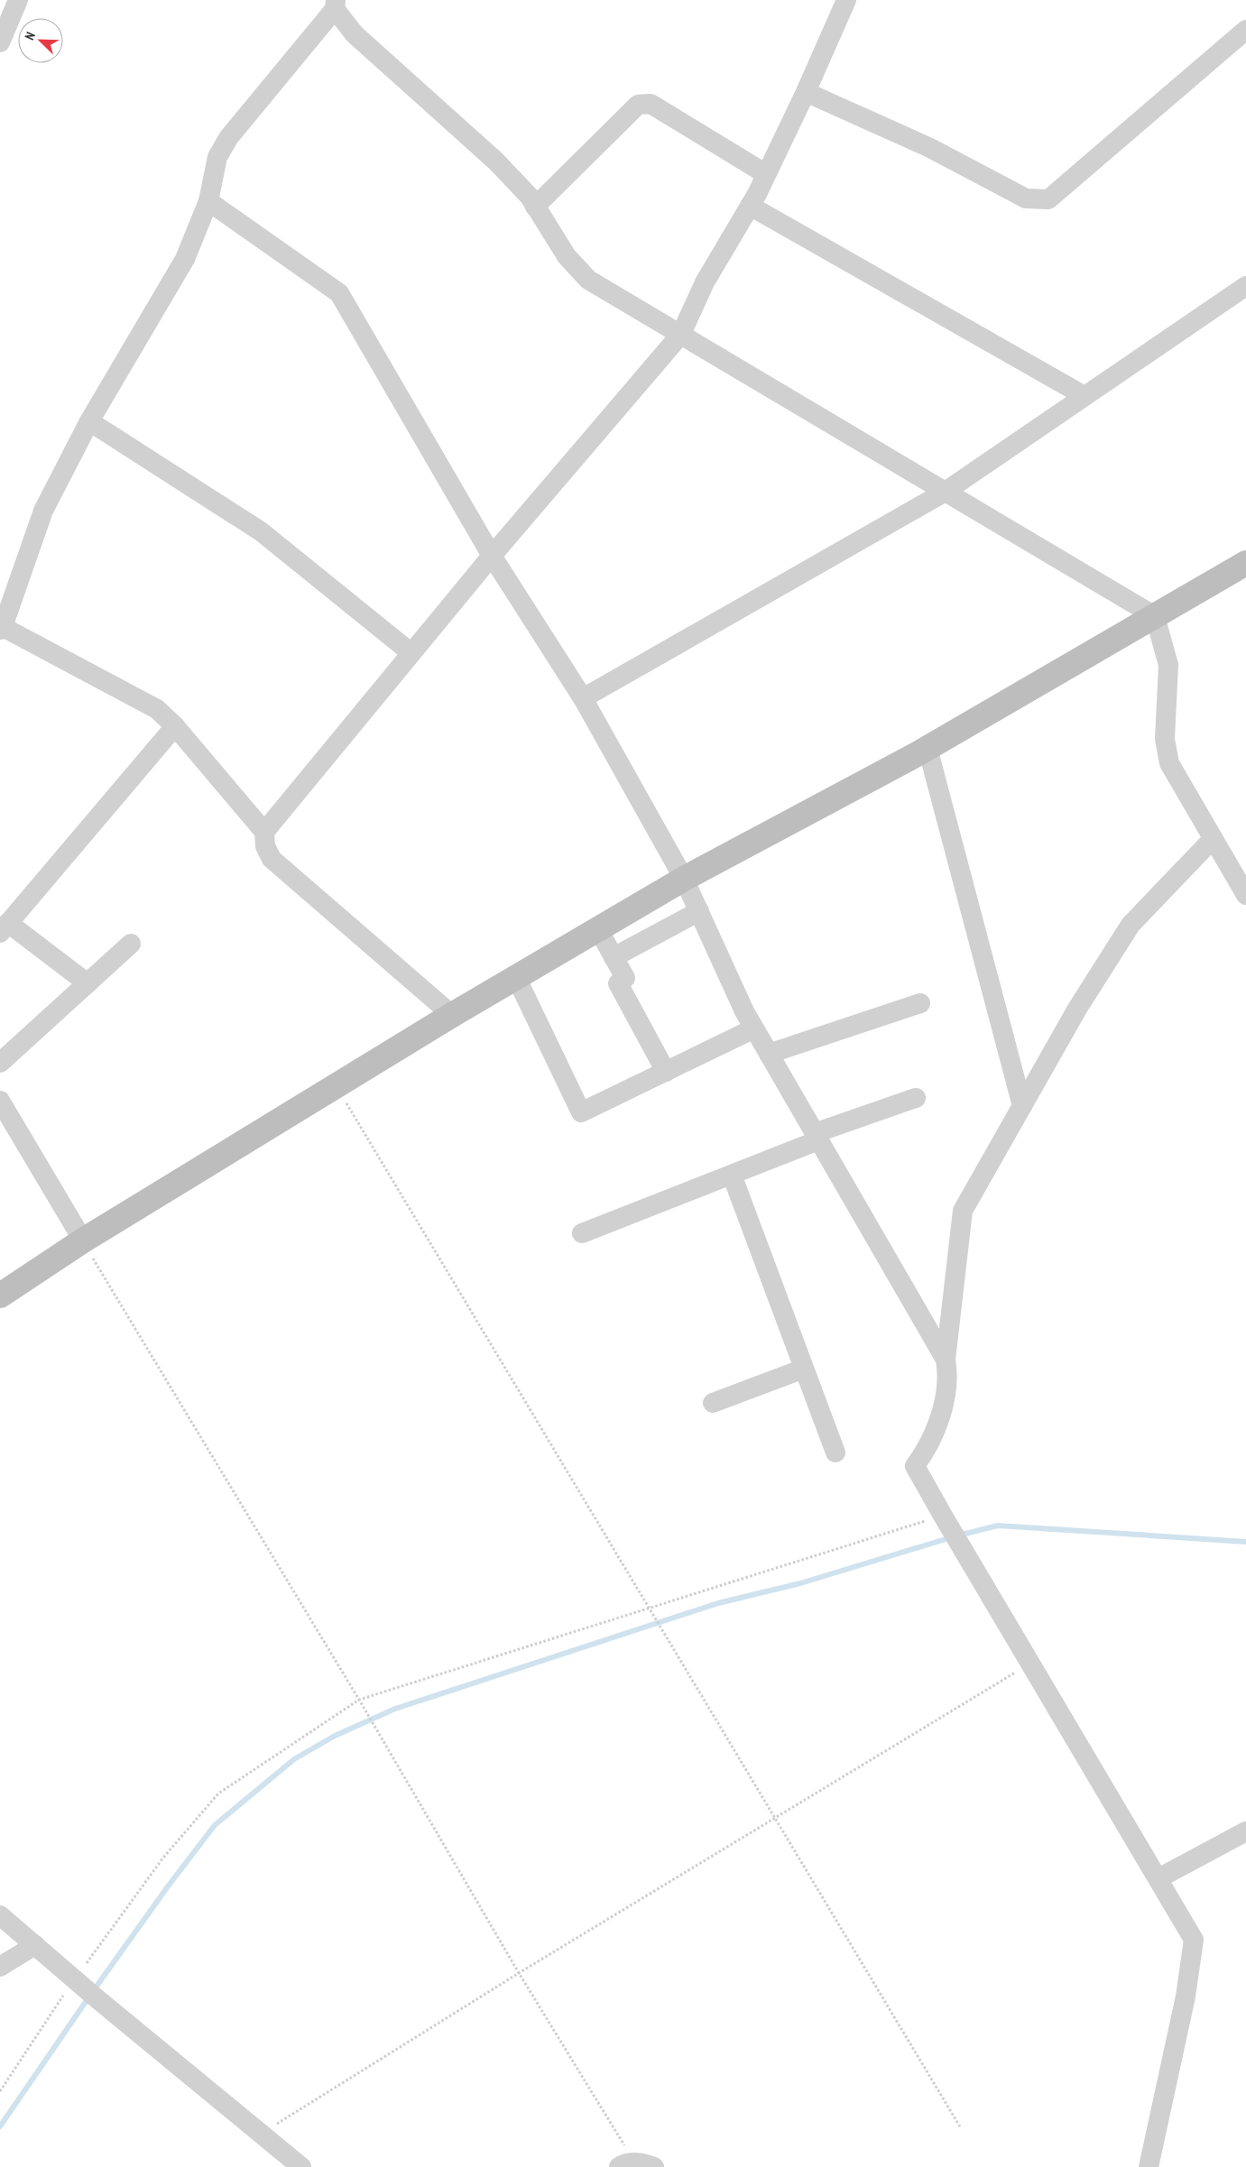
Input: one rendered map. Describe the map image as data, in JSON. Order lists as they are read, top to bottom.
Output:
{
  "north": "top left"
}
